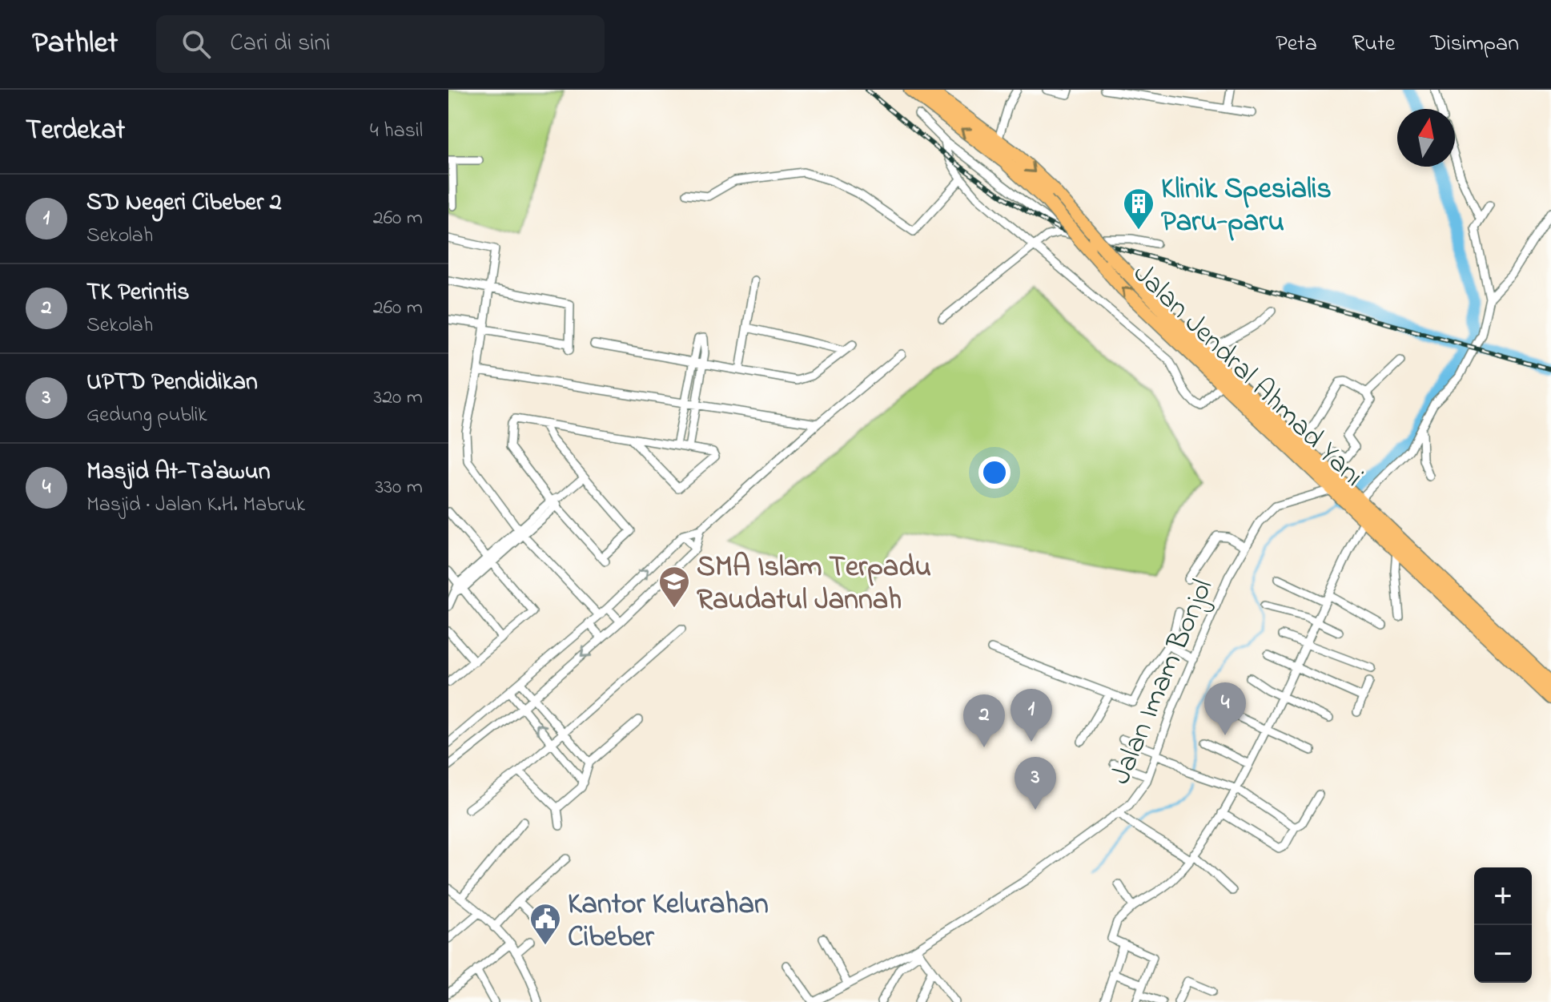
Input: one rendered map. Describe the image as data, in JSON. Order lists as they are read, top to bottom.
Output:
{
  "streets": {
    "highway": ["Jalan Jendral Ahmad Yani"],
    "street": ["Jalan Imam Bonjol"]
  },
  "crossings": [
    ["Jalan Jendral Ahmad Yani", "Jalan Imam Bonjol"]
  ],
  "places": {
    "building": ["Klinik Spesialis Paru-paru"],
    "school or university": ["SMA Islam Terpadu Raudatul Jannah"],
    "public building": ["Kantor Kelurahan Cibeber"]
  },
  "north": "top",
  "page": {
    "header": "Pathlet",
    "search": "Cari di sini",
    "nav": ["Peta", "Rute", "Disimpan"],
    "heading": ["Terdekat", "4 hasil"],
    "list": [
      {
        "mark": "1",
        "name": "SD Negeri Cibeber 2",
        "note": "Sekolah",
        "value": "260 m"
      },
      {
        "mark": "2",
        "name": "TK Perintis",
        "note": "Sekolah",
        "value": "260 m"
      },
      {
        "mark": "3",
        "name": "UPTD Pendidikan",
        "note": "Gedung publik",
        "value": "320 m"
      },
      {
        "mark": "4",
        "name": "Masjid At-Ta'awun",
        "note": "Masjid · Jalan K.H. Mabruk",
        "value": "330 m"
      }
    ],
    "pins": [
      "4",
      "1",
      "2",
      "3"
    ],
    "map_buttons": ["+", "−"]
  }
}
